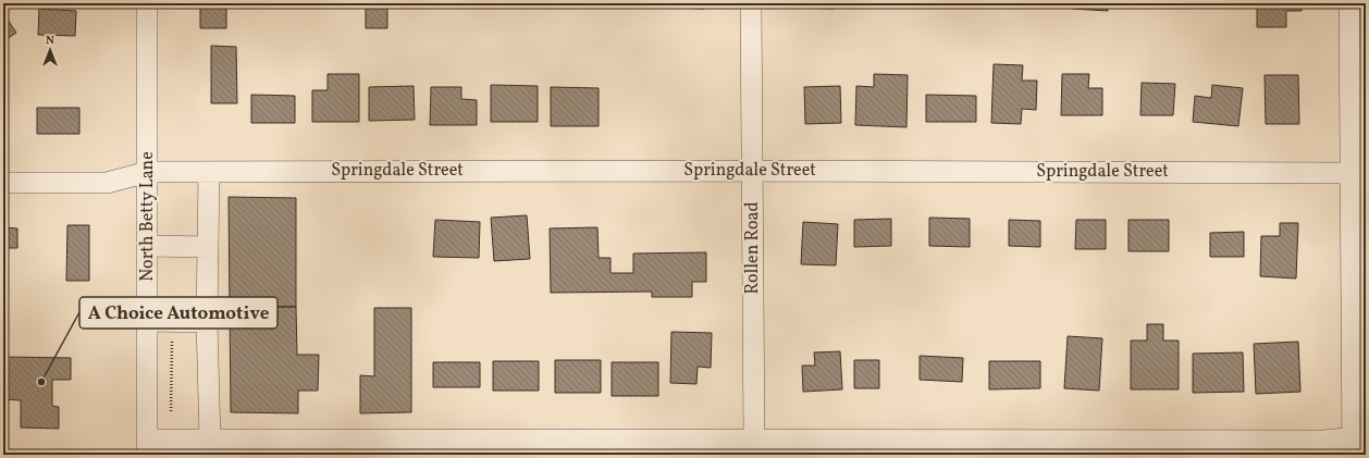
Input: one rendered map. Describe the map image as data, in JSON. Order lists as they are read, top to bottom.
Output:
{
  "streets": {
    "street": ["Springdale Street", "North Betty Lane", "Rollen Road"]
  },
  "crossings": [
    ["Springdale Street", "North Betty Lane"],
    ["Springdale Street", "Rollen Road"]
  ],
  "places": ["A Choice Automotive"],
  "north": "top"
}
